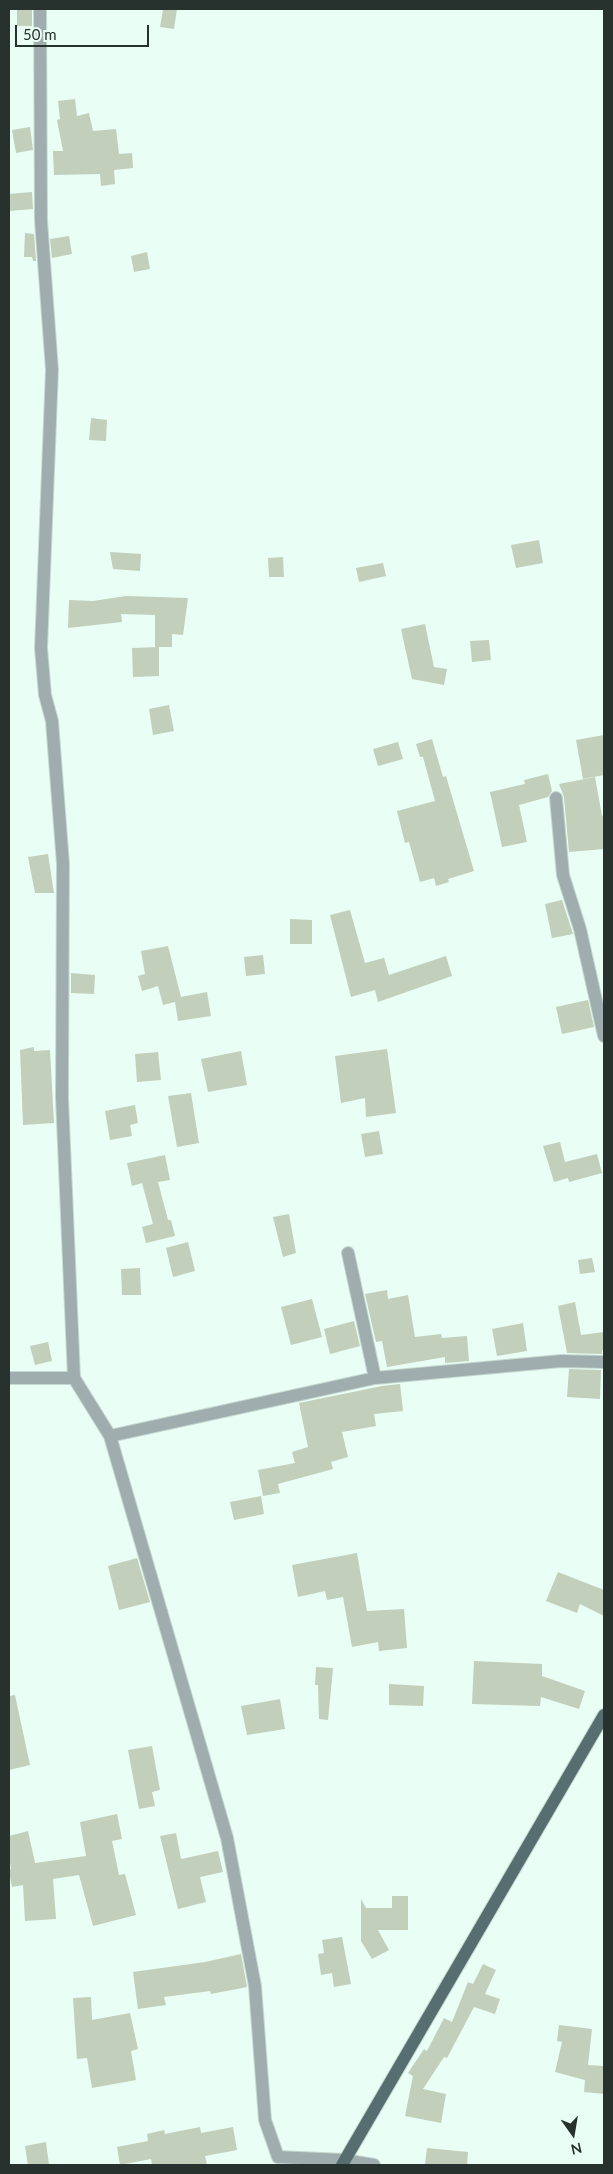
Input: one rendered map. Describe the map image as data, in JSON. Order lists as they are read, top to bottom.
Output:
{
  "scale_bar": "50 m",
  "north": "bottom"
}
